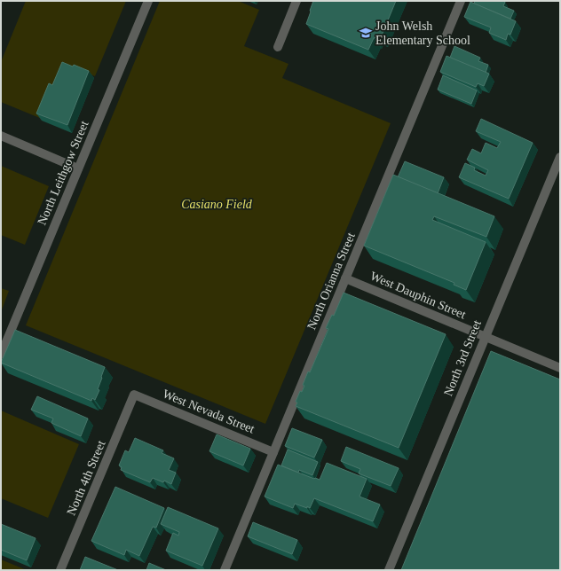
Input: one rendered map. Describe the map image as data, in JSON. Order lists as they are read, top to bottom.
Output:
{
  "streets": {
    "street": [
      "North Leithgow Street",
      "North Orianna Street",
      "West Dauphin Street",
      "North 3rd Street",
      "West Nevada Street",
      "North 4th Street"
    ]
  },
  "crossings": [
    ["North Orianna Street", "West Dauphin Street"],
    ["North Orianna Street", "West Nevada Street"],
    ["West Dauphin Street", "North 3rd Street"],
    ["West Nevada Street", "North 4th Street"]
  ],
  "parks": ["Casiano Field"],
  "places": {
    "school or university": ["John Welsh Elementary School"]
  }
}
